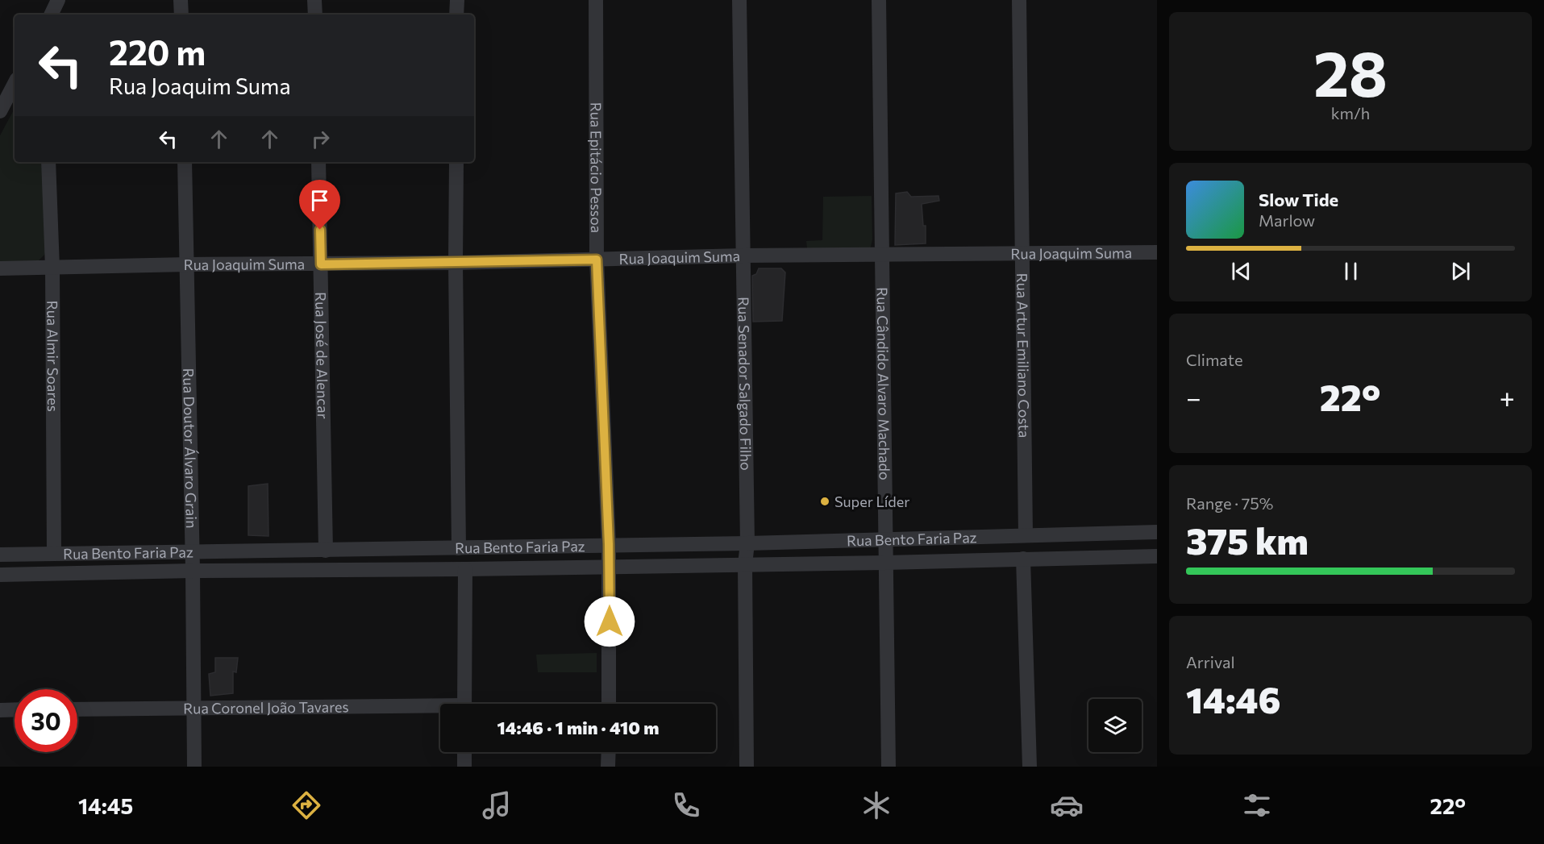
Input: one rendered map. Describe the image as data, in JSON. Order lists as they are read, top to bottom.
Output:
{
  "streets": {
    "street": [
      "Rua Epitácio Pessoa",
      "Rua Joaquim Suma",
      "Rua José de Alencar",
      "Rua Artur Emiliano Costa",
      "Rua Almir Soares",
      "Rua Cândido Alvaro Machado",
      "Rua Senador Salgado Filho",
      "Rua Doutor Álvaro Grain",
      "Rua Bento Faria Paz",
      "Rua Coronel João Tavares"
    ]
  },
  "crossings": [
    ["Rua Epitácio Pessoa", "Rua Joaquim Suma"],
    ["Rua Epitácio Pessoa", "Rua Bento Faria Paz"],
    ["Rua Joaquim Suma", "Rua José de Alencar"],
    ["Rua Joaquim Suma", "Rua Artur Emiliano Costa"],
    ["Rua Joaquim Suma", "Rua Almir Soares"],
    ["Rua Joaquim Suma", "Rua Cândido Alvaro Machado"],
    ["Rua Joaquim Suma", "Rua Senador Salgado Filho"],
    ["Rua Joaquim Suma", "Rua Doutor Álvaro Grain"],
    ["Rua José de Alencar", "Rua Bento Faria Paz"],
    ["Rua Artur Emiliano Costa", "Rua Bento Faria Paz"],
    ["Rua Almir Soares", "Rua Bento Faria Paz"],
    ["Rua Cândido Alvaro Machado", "Rua Bento Faria Paz"],
    ["Rua Senador Salgado Filho", "Rua Bento Faria Paz"],
    ["Rua Doutor Álvaro Grain", "Rua Bento Faria Paz"],
    ["Rua Doutor Álvaro Grain", "Rua Coronel João Tavares"]
  ],
  "places": ["Super Líder"],
  "page": {
    "tile": [
      ["28", "km/h"],
      "Climate",
      ["Range · 75%", "375 km"],
      ["Arrival", "14:46"]
    ],
    "turn": ["220 m", "Rua Joaquim Suma"],
    "song": ["Slow Tide", "Marlow"],
    "heat": ["−", "22°", "+"],
    "limit": "30",
    "trip": "14:46 · 1 min · 410 m",
    "tabs": ["14:45", "22°"]
  }
}
